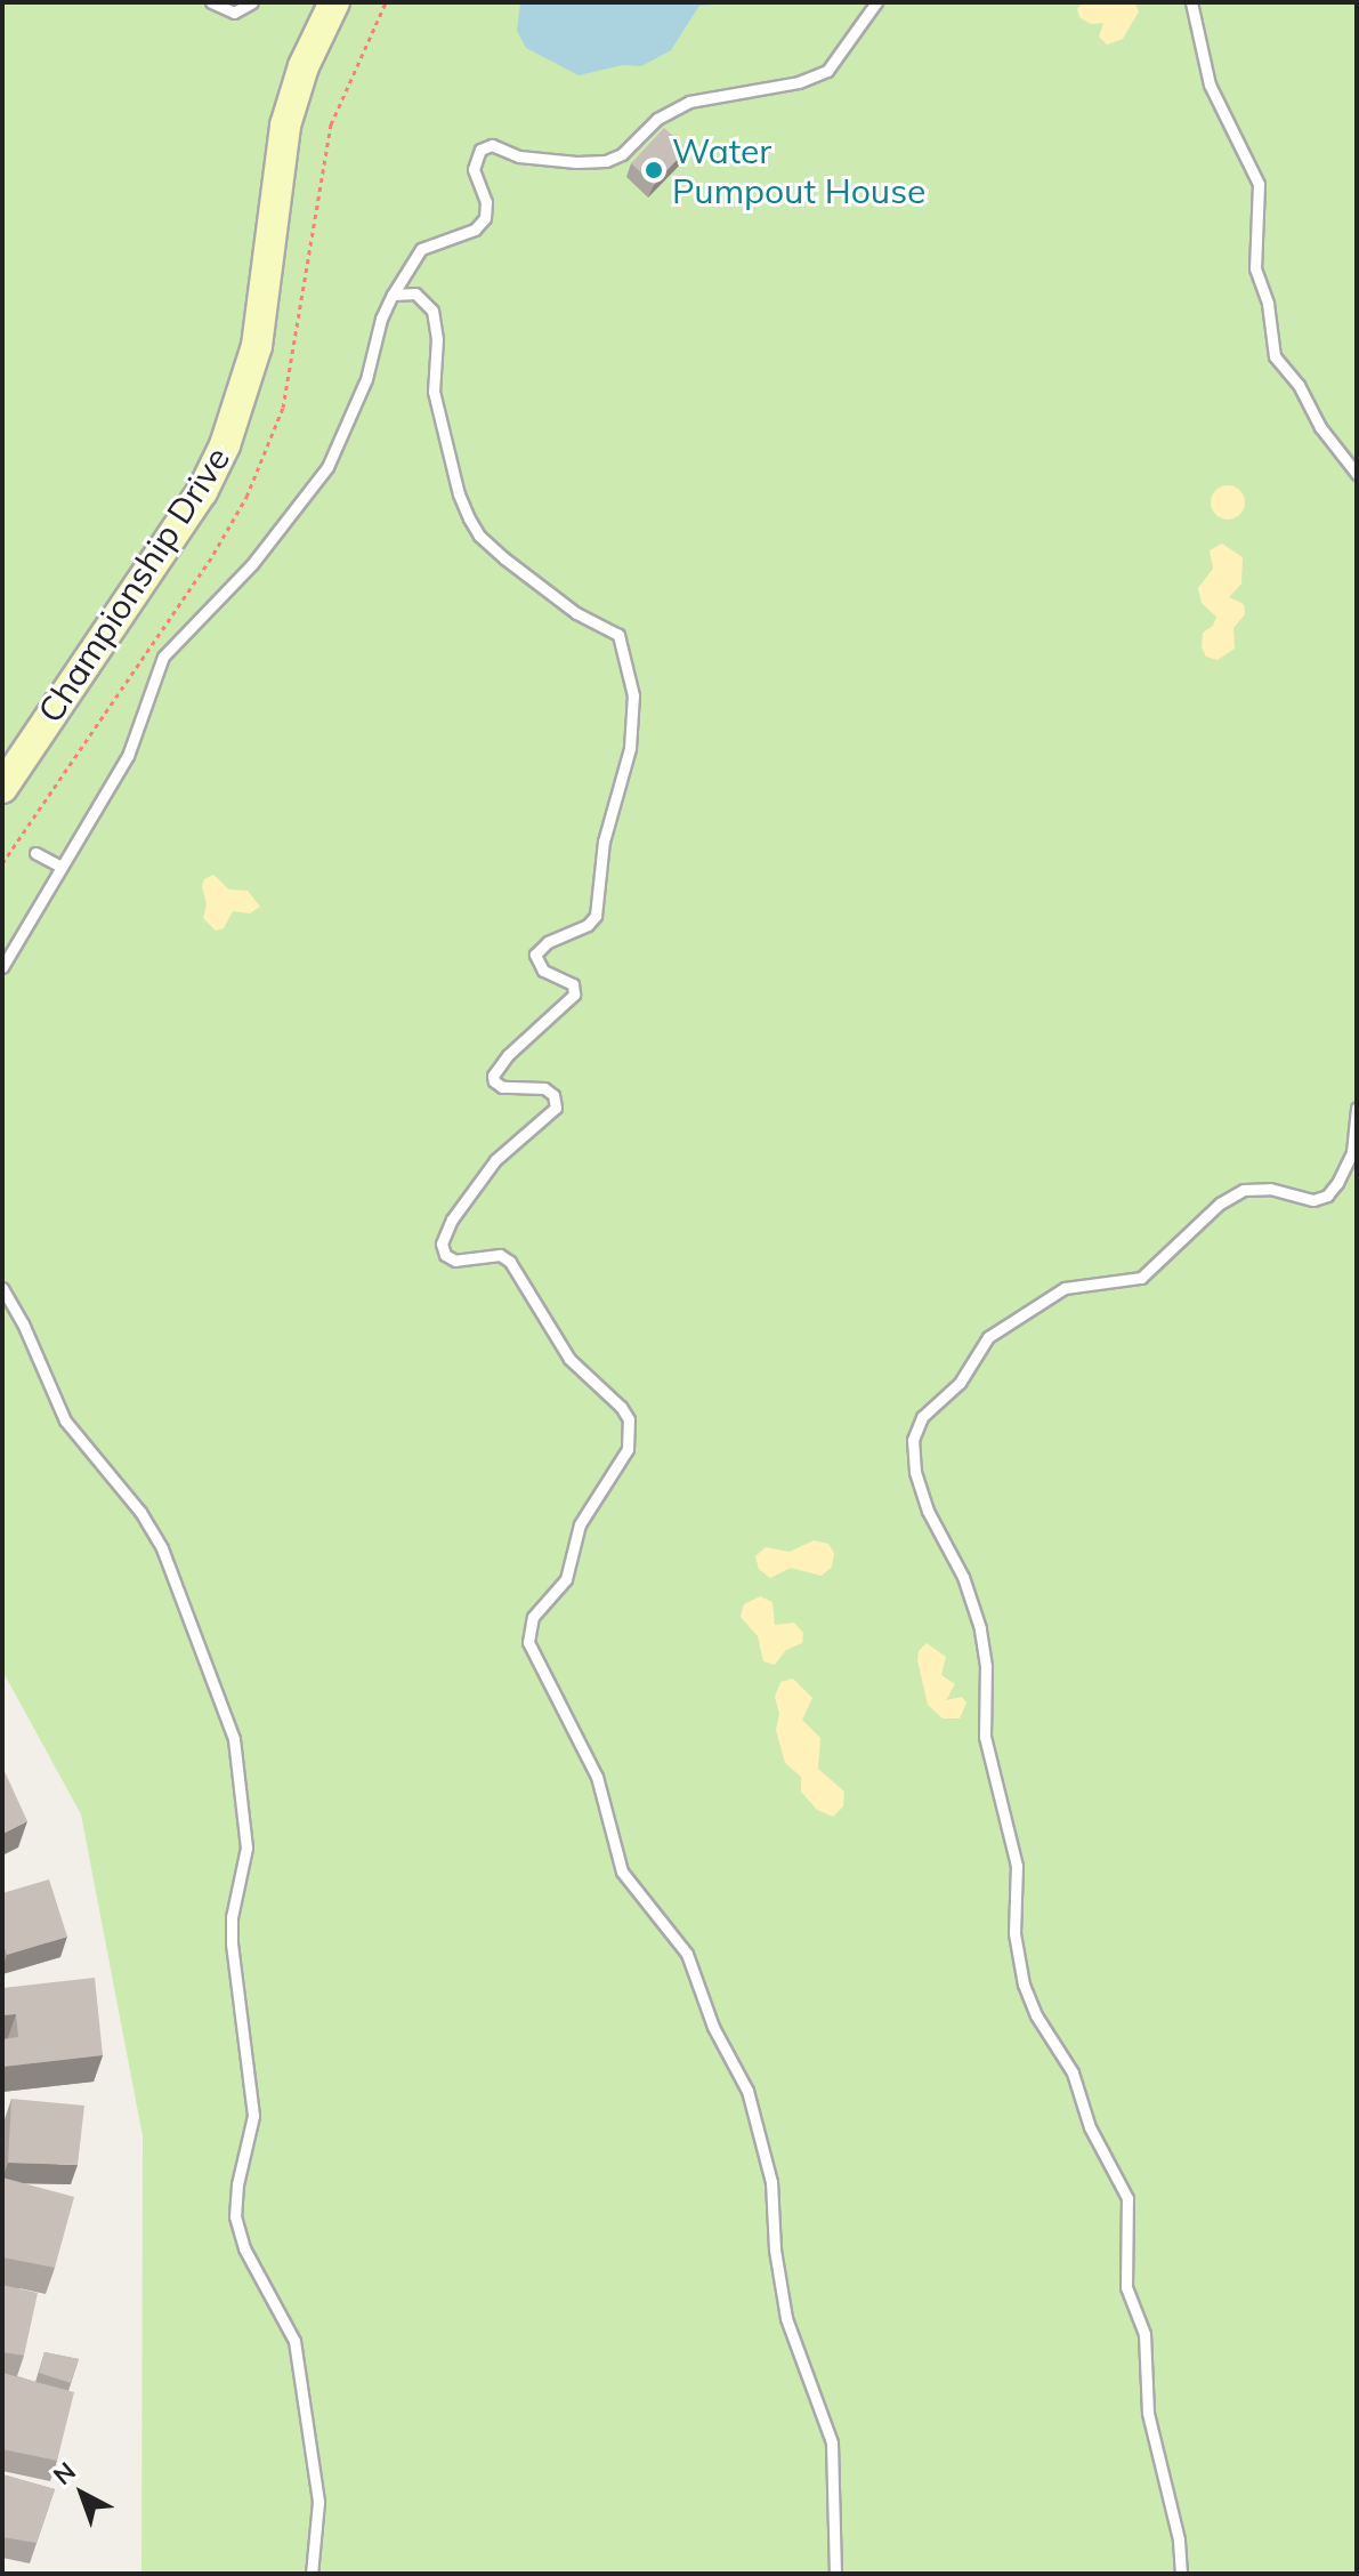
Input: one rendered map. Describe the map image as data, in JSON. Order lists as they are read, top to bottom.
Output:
{
  "streets": {
    "street": ["Championship Drive"]
  },
  "places": ["Water Pumpout House"],
  "north": "top left"
}
